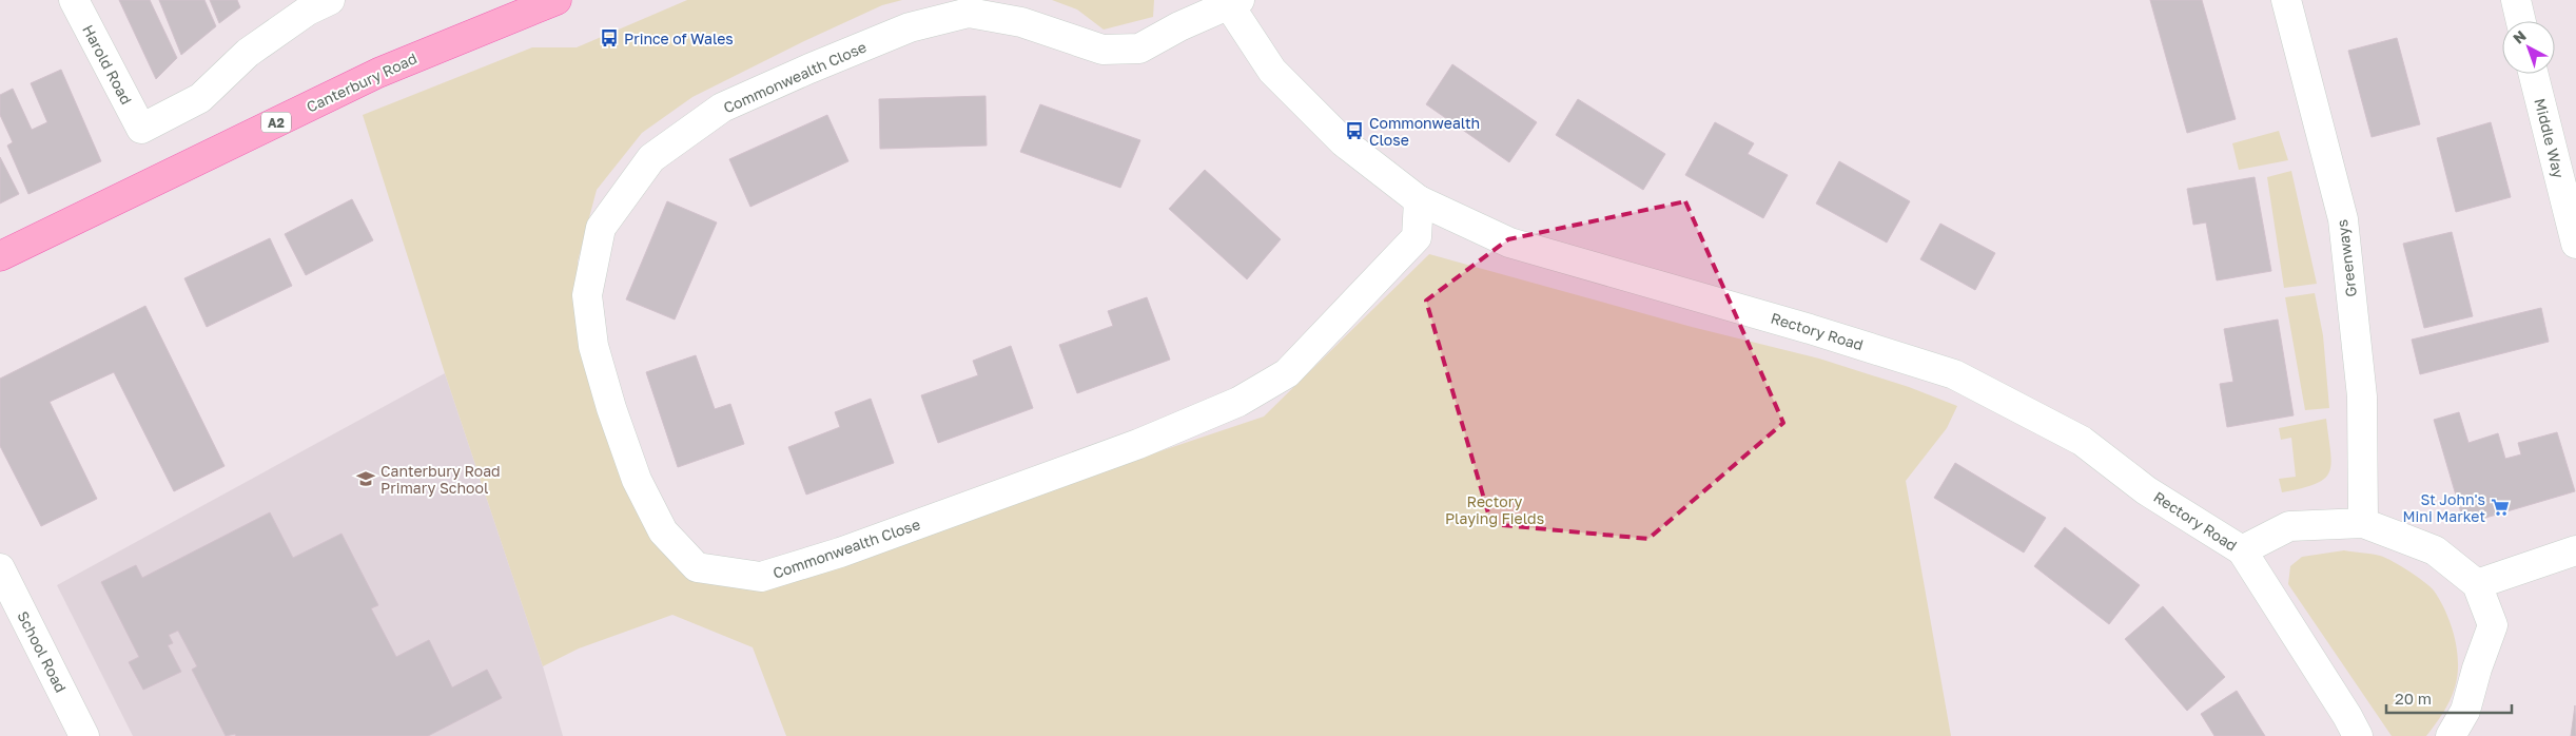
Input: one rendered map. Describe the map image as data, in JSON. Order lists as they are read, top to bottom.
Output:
{
  "streets": {
    "main road": ["Canterbury Road", "A2"],
    "street": [
      "Harold Road",
      "Commonwealth Close",
      "Middle Way",
      "Greenways",
      "Rectory Road",
      "School Road"
    ]
  },
  "crossings": [
    ["Commonwealth Close", "Rectory Road"]
  ],
  "parks": ["Rectory Playing Fields"],
  "places": {
    "bus stop": ["Prince of Wales", "Commonwealth Close"],
    "school or university": ["Canterbury Road Primary School"],
    "supermarket": ["St John's Mini Market"]
  },
  "scale_bar": "20 m",
  "north": "top left"
}
